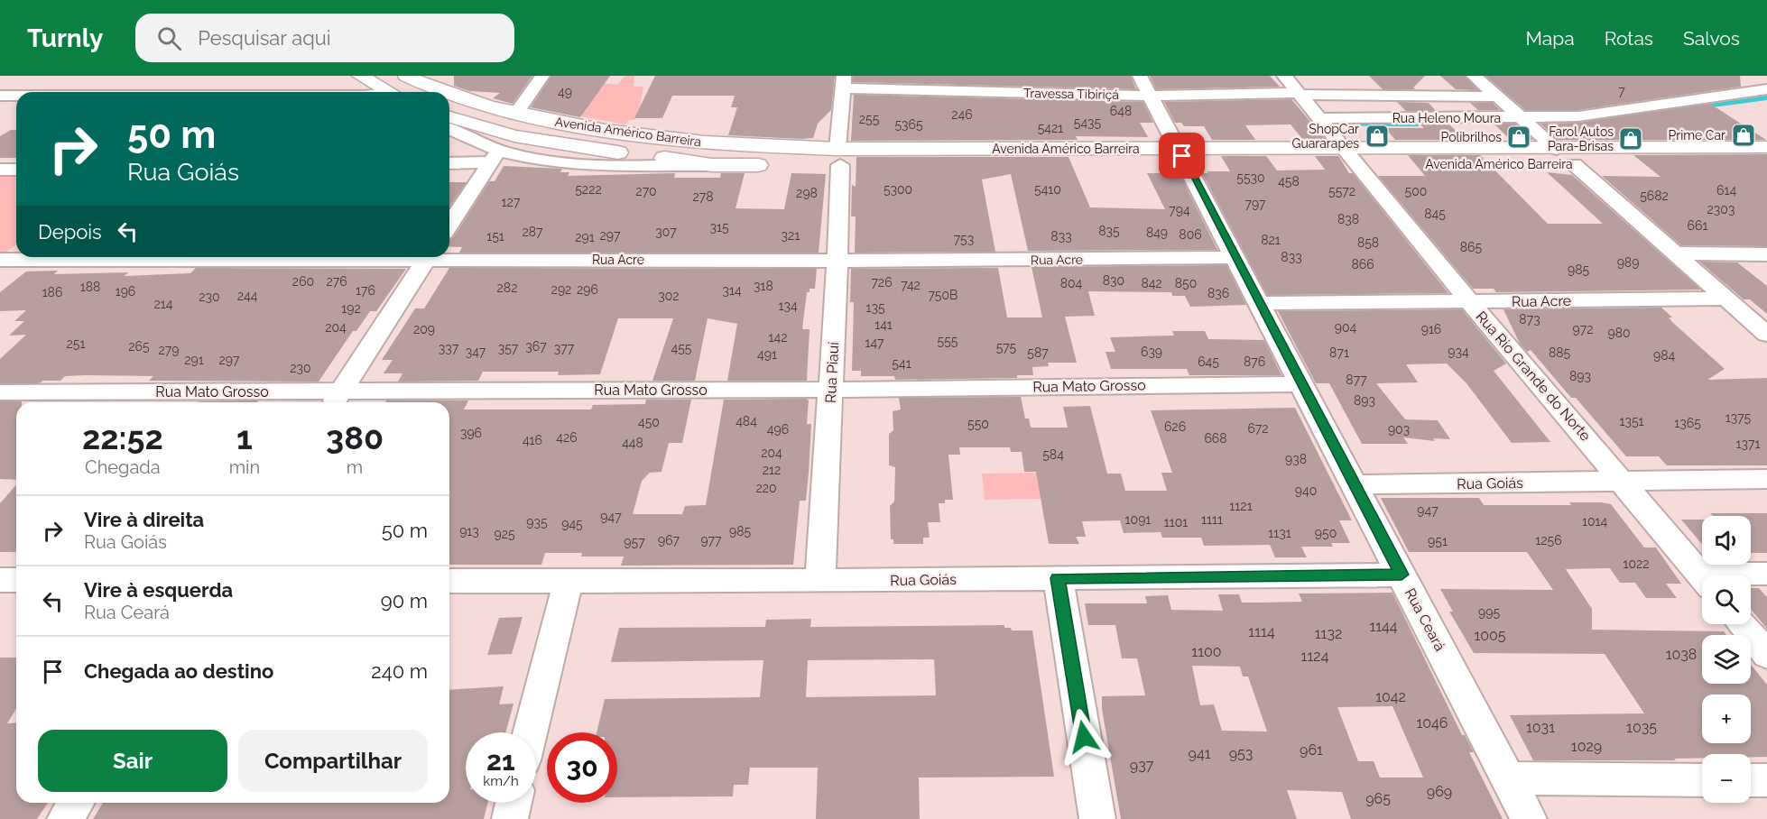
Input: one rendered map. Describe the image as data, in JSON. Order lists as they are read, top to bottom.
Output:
{
  "streets": {
    "main road": ["Avenida Américo Barreira"],
    "street": [
      "Travessa Tibiriçá",
      "Rua Heleno Moura",
      "Rua Acre",
      "Rua Piauí",
      "Rua Rio Grande do Norte",
      "Rua Mato Grosso",
      "Rua Goiás",
      "Rua Ceará"
    ]
  },
  "crossings": [
    ["Travessa Tibiriçá", "Rua Piauí"],
    ["Travessa Tibiriçá", "Rua Rio Grande do Norte"],
    ["Travessa Tibiriçá", "Rua Ceará"],
    ["Rua Heleno Moura", "Rua Rio Grande do Norte"],
    ["Avenida Américo Barreira", "Rua Piauí"],
    ["Avenida Américo Barreira", "Rua Rio Grande do Norte"],
    ["Avenida Américo Barreira", "Rua Ceará"],
    ["Rua Acre", "Rua Piauí"],
    ["Rua Acre", "Rua Rio Grande do Norte"],
    ["Rua Acre", "Rua Ceará"],
    ["Rua Piauí", "Rua Mato Grosso"],
    ["Rua Piauí", "Rua Goiás"],
    ["Rua Rio Grande do Norte", "Rua Goiás"],
    ["Rua Mato Grosso", "Rua Ceará"],
    ["Rua Goiás", "Rua Ceará"]
  ],
  "places": {
    "shop": [
      "Prime Car",
      "ShopCar Guararapes",
      "Polibrilhos",
      "Farol Autos Para-Brisas"
    ]
  },
  "house_numbers": [
    "7",
    "49",
    "648",
    "246",
    "255",
    "5435",
    "5365",
    "5421",
    "5530",
    "458",
    "5222",
    "5300",
    "5410",
    "614",
    "270",
    "5572",
    "500",
    "298",
    "5682",
    "278",
    "127",
    "797",
    "2303",
    "794",
    "845",
    "838",
    "661",
    "315",
    "835",
    "287",
    "307",
    "849",
    "806",
    "297",
    "321",
    "151",
    "833",
    "291",
    "753",
    "821",
    "858",
    "865",
    "833",
    "989",
    "866",
    "985",
    "830",
    "260",
    "276",
    "726",
    "804",
    "842",
    "850",
    "742",
    "318",
    "188",
    "282",
    "292",
    "296",
    "176",
    "314",
    "196",
    "186",
    "836",
    "750B",
    "244",
    "302",
    "230",
    "214",
    "134",
    "135",
    "192",
    "873",
    "141",
    "204",
    "904",
    "209",
    "916",
    "972",
    "980",
    "142",
    "555",
    "147",
    "251",
    "265",
    "367",
    "575",
    "337",
    "357",
    "377",
    "455",
    "279",
    "347",
    "639",
    "934",
    "587",
    "871",
    "885",
    "491",
    "984",
    "291",
    "297",
    "645",
    "876",
    "541",
    "230",
    "893",
    "877",
    "893",
    "1375",
    "484",
    "1351",
    "450",
    "1365",
    "550",
    "626",
    "672",
    "496",
    "903",
    "396",
    "426",
    "668",
    "416",
    "448",
    "1371",
    "204",
    "584",
    "938",
    "212",
    "220",
    "940",
    "1121",
    "947",
    "947",
    "1091",
    "1111",
    "1014",
    "935",
    "1101",
    "945",
    "913",
    "985",
    "1131",
    "950",
    "925",
    "967",
    "977",
    "1256",
    "951",
    "957",
    "1022",
    "995",
    "1144",
    "1114",
    "1132",
    "1005",
    "1100",
    "1038",
    "1124",
    "1042",
    "1046",
    "1031",
    "1035",
    "1029",
    "961",
    "941",
    "953",
    "937",
    "969",
    "965"
  ],
  "page": {
    "header": "Turnly",
    "search": "Pesquisar aqui",
    "nav": ["Mapa", "Rotas", "Salvos"],
    "turn": ["50 m", "Rua Goiás"],
    "then": "Depois",
    "eta": [
      "22:52",
      "Chegada",
      "1",
      "min",
      "380",
      "m"
    ],
    "list": [
      {
        "name": "Vire à direita",
        "note": "Rua Goiás",
        "value": "50 m"
      },
      {
        "name": "Vire à esquerda",
        "note": "Rua Ceará",
        "value": "90 m"
      },
      {
        "name": "Chegada ao destino",
        "value": "240 m"
      }
    ],
    "map_buttons": ["+", "−"],
    "buttons": ["Sair", "Compartilhar"],
    "speed": "21 km/h",
    "limit": "30"
  }
}
